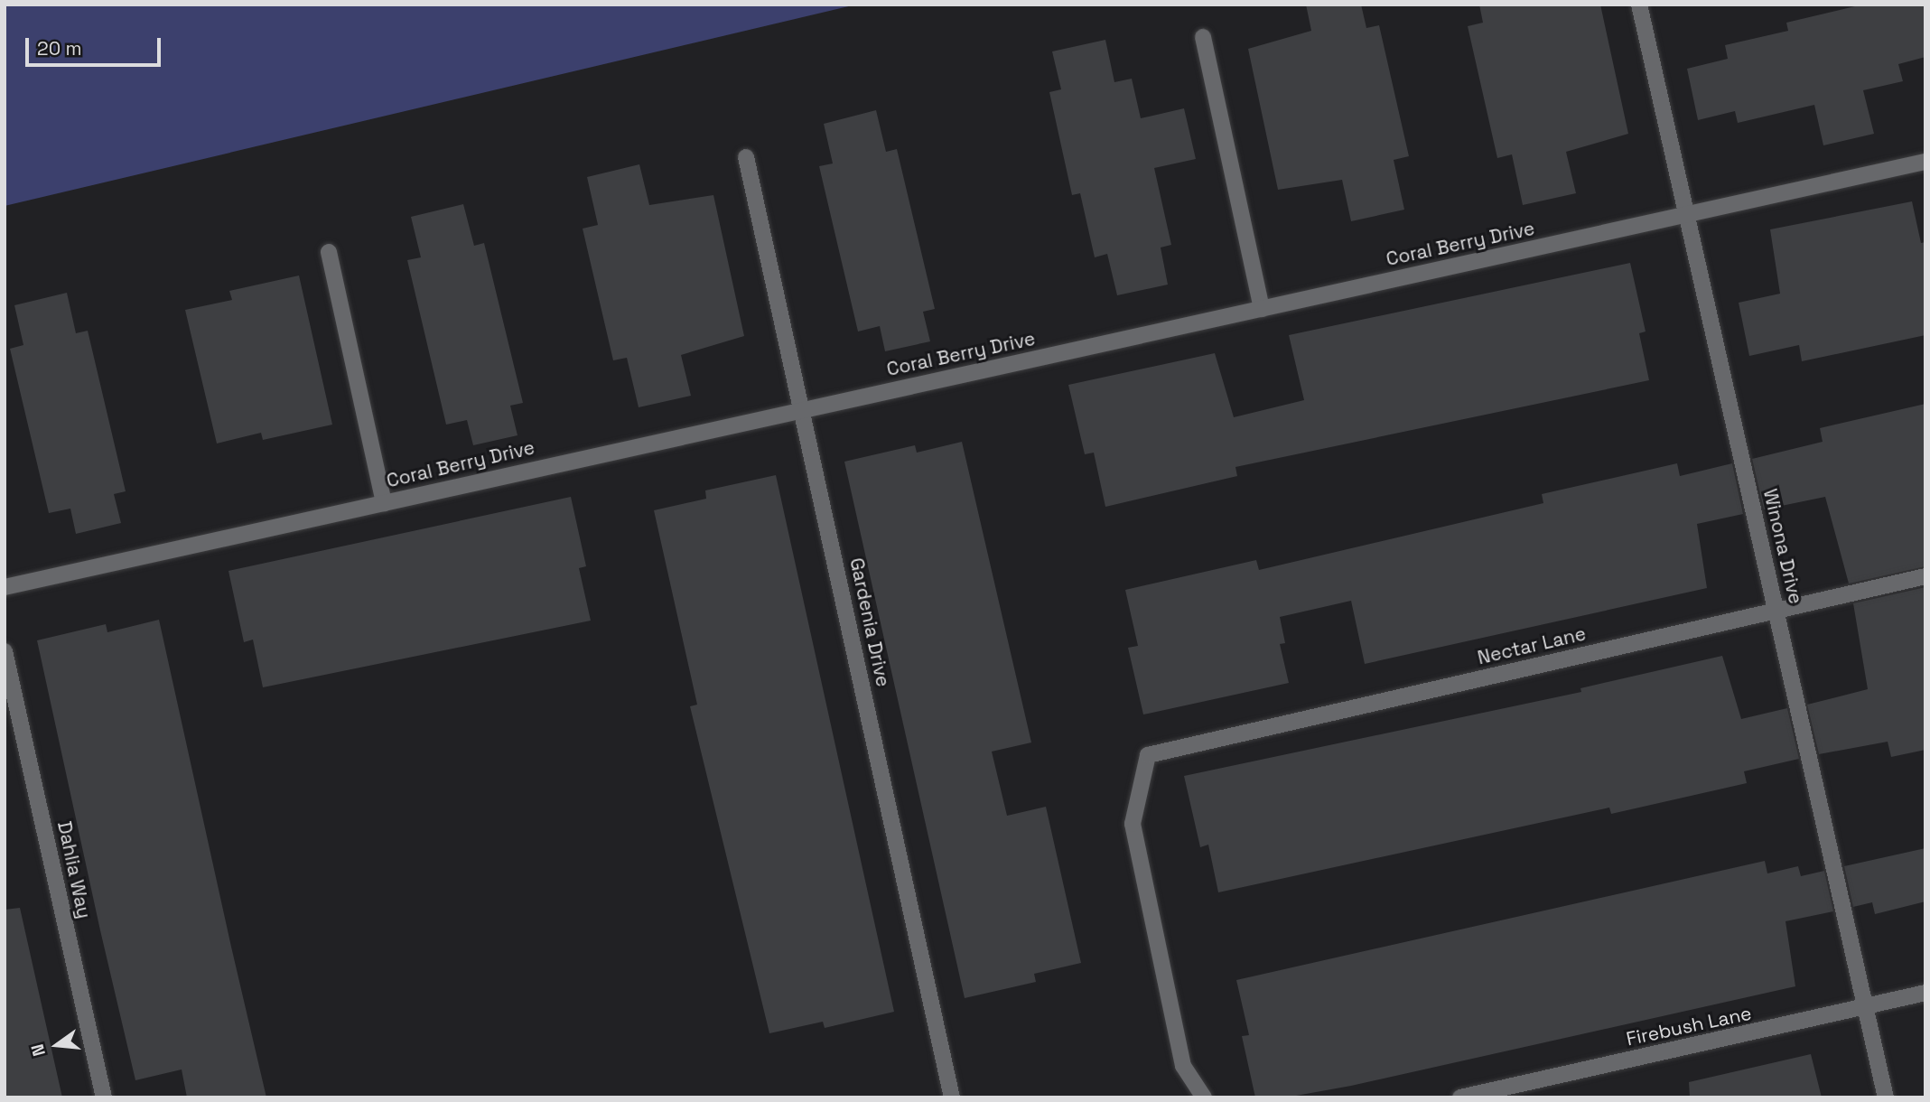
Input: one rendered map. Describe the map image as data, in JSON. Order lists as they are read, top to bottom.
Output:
{
  "streets": {
    "street": [
      "Coral Berry Drive",
      "Winona Drive",
      "Gardenia Drive",
      "Nectar Lane",
      "Dahlia Way",
      "Firebush Lane"
    ]
  },
  "crossings": [
    ["Coral Berry Drive", "Winona Drive"],
    ["Coral Berry Drive", "Gardenia Drive"],
    ["Winona Drive", "Nectar Lane"],
    ["Winona Drive", "Firebush Lane"]
  ],
  "scale_bar": "20 m",
  "north": "left"
}
